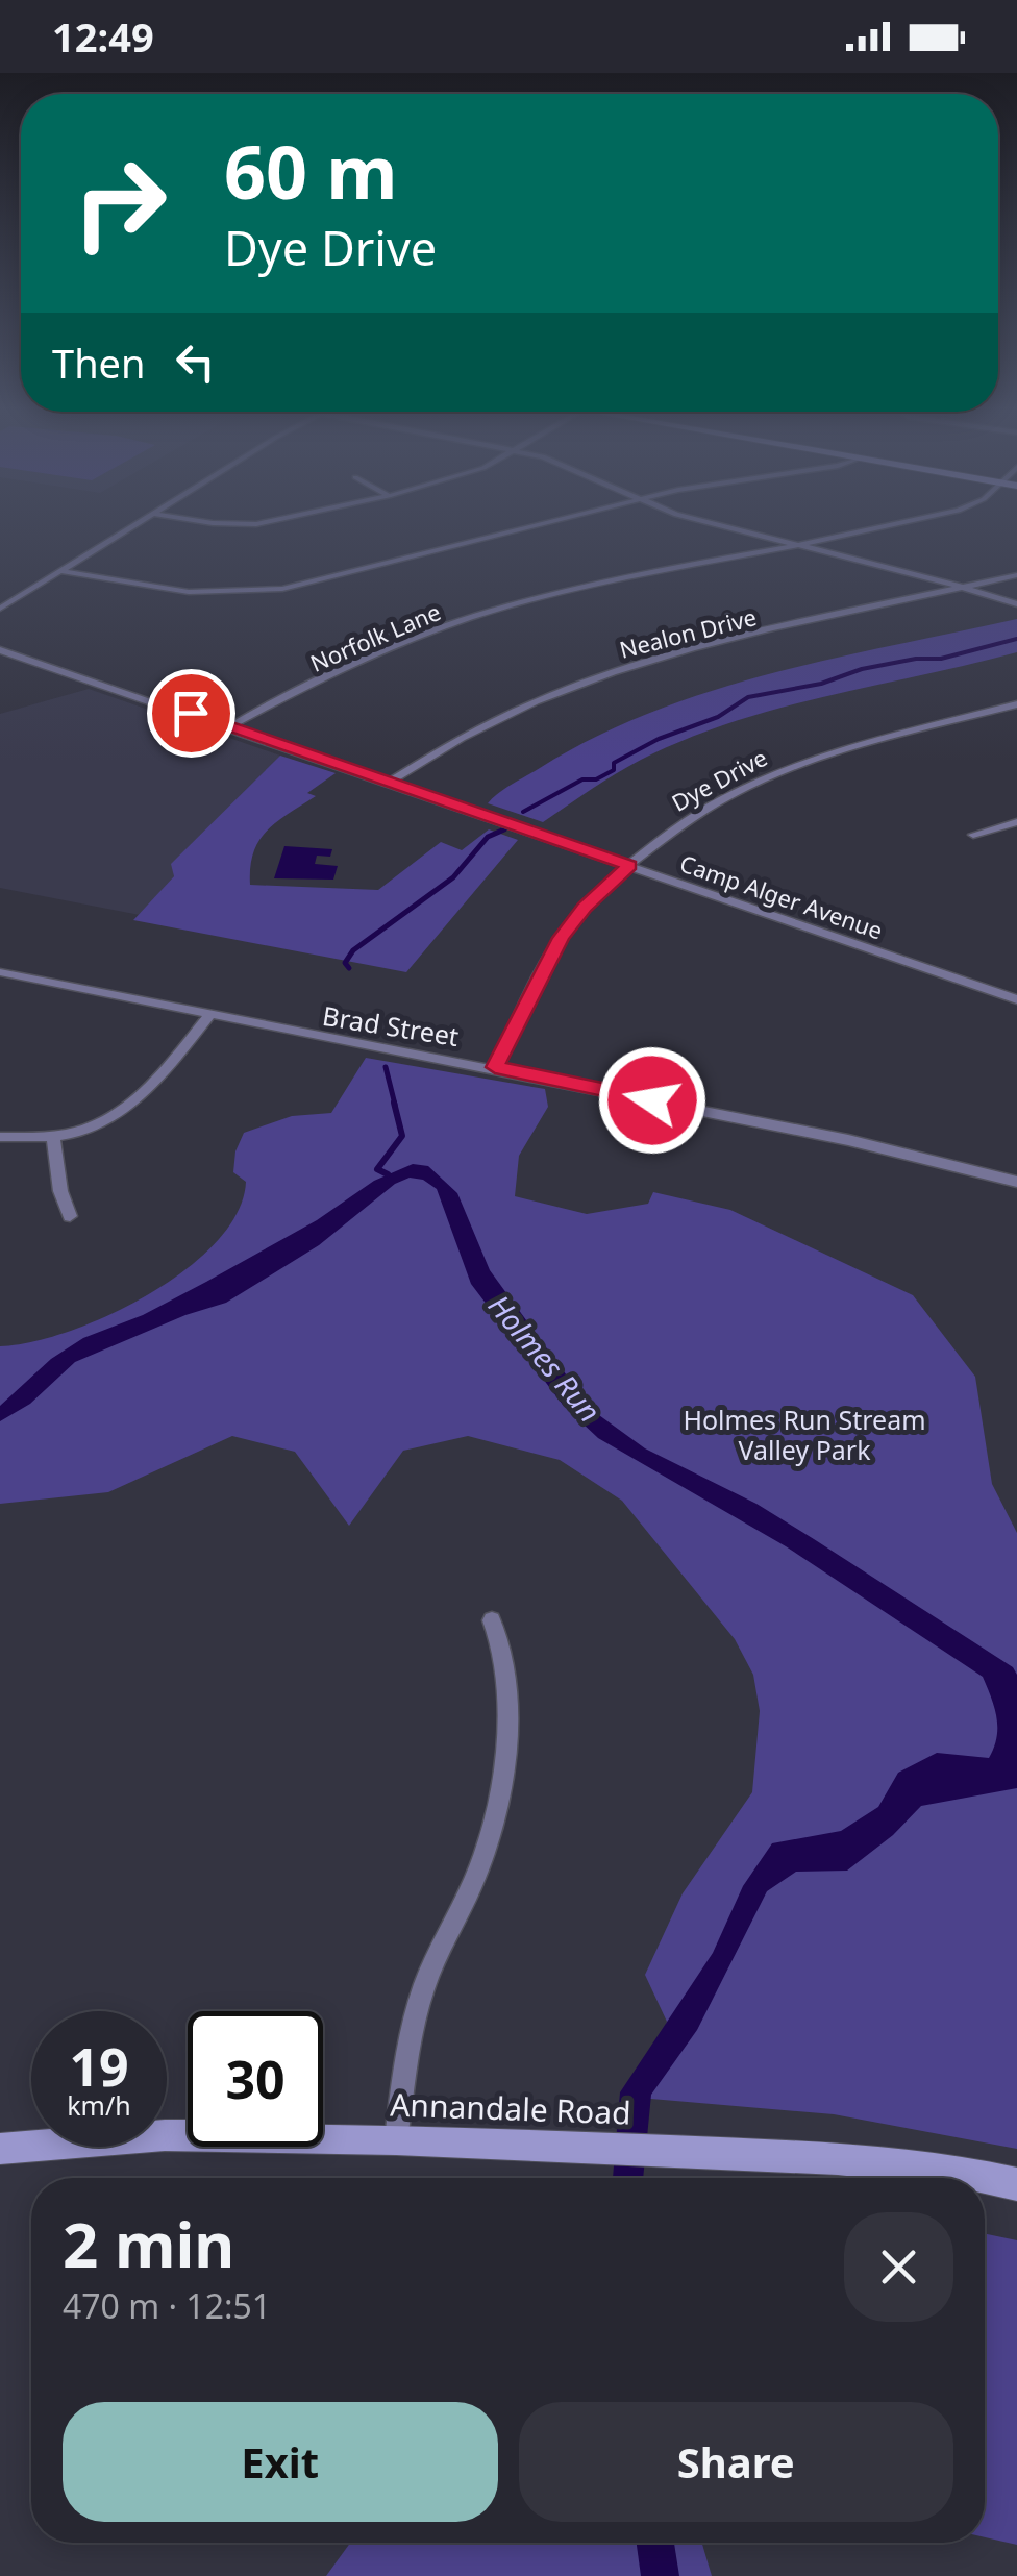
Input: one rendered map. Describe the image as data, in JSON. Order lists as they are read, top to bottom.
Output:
{
  "streets": {
    "street": [
      "Nealon Drive",
      "Norfolk Lane",
      "Dye Drive",
      "Camp Alger Avenue",
      "Brad Street",
      "Annandale Road"
    ]
  },
  "crossings": [
    ["Nealon Drive", "Camp Alger Avenue"],
    ["Norfolk Lane", "Camp Alger Avenue"],
    ["Dye Drive", "Camp Alger Avenue"],
    ["Dye Drive", "Brad Street"]
  ],
  "water": ["Holmes Run"],
  "parks": ["Holmes Run Stream Valley Park"],
  "page": {
    "status": "12:49",
    "turn": ["60 m", "Dye Drive"],
    "then": "Then",
    "speed": "19 km/h",
    "limit": "30",
    "heading": ["2 min", "470 m · 12:51"],
    "buttons": ["Exit", "Share"]
  }
}
